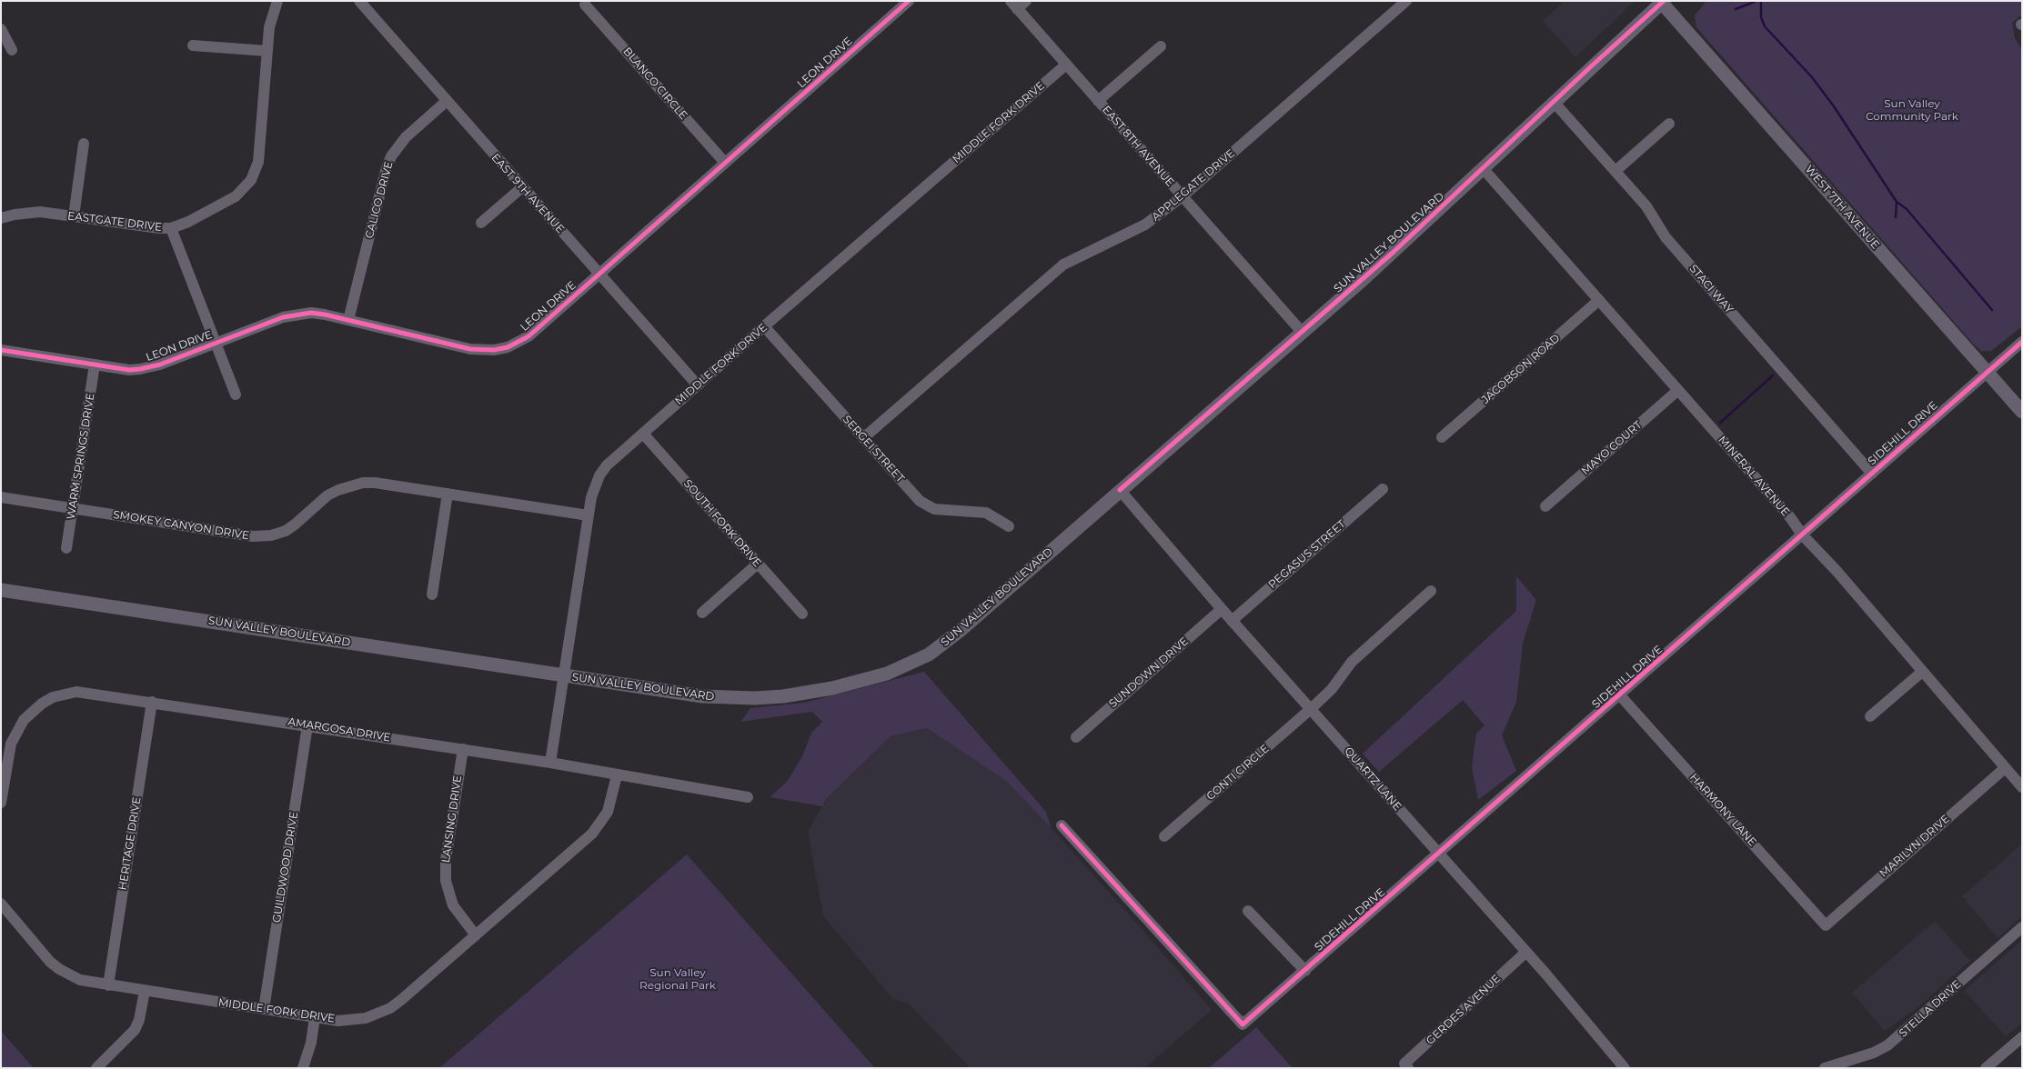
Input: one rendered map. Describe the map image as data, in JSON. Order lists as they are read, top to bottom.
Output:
{
  "streets": {
    "main road": ["WEST 7TH AVENUE", "SUN VALLEY BOULEVARD"],
    "street": [
      "LEON DRIVE",
      "BLANCO CIRCLE",
      "MIDDLE FORK DRIVE",
      "EAST 8TH AVENUE",
      "APPLEGATE DRIVE",
      "EAST 9TH AVENUE",
      "CALICO DRIVE",
      "EASTGATE DRIVE",
      "STACI WAY",
      "JACOBSON ROAD",
      "SIDEHILL DRIVE",
      "MAYO COURT",
      "SERGEI STREET",
      "WARM SPRINGS DRIVE",
      "MINERAL AVENUE",
      "SOUTH FORK DRIVE",
      "SMOKEY CANYON DRIVE",
      "PEGASUS STREET",
      "SUNDOWN DRIVE",
      "AMARGOSA DRIVE",
      "CONTI CIRCLE",
      "QUARTZ LANE",
      "HARMONY LANE",
      "LANSING DRIVE",
      "HERITAGE DRIVE",
      "MARILYN DRIVE",
      "GUILDWOOD DRIVE",
      "STELLA DRIVE",
      "GERDES AVENUE"
    ]
  },
  "crossings": [
    ["LEON DRIVE", "BLANCO CIRCLE"],
    ["LEON DRIVE", "EAST 9TH AVENUE"],
    ["LEON DRIVE", "CALICO DRIVE"],
    ["LEON DRIVE", "WARM SPRINGS DRIVE"],
    ["MIDDLE FORK DRIVE", "EAST 8TH AVENUE"],
    ["MIDDLE FORK DRIVE", "EAST 9TH AVENUE"],
    ["MIDDLE FORK DRIVE", "SUN VALLEY BOULEVARD"],
    ["MIDDLE FORK DRIVE", "SERGEI STREET"],
    ["MIDDLE FORK DRIVE", "SOUTH FORK DRIVE"],
    ["MIDDLE FORK DRIVE", "SMOKEY CANYON DRIVE"],
    ["MIDDLE FORK DRIVE", "AMARGOSA DRIVE"],
    ["MIDDLE FORK DRIVE", "LANSING DRIVE"],
    ["MIDDLE FORK DRIVE", "HERITAGE DRIVE"],
    ["MIDDLE FORK DRIVE", "GUILDWOOD DRIVE"],
    ["EAST 8TH AVENUE", "APPLEGATE DRIVE"],
    ["EAST 8TH AVENUE", "SUN VALLEY BOULEVARD"],
    ["APPLEGATE DRIVE", "SERGEI STREET"],
    ["EAST 9TH AVENUE", "CALICO DRIVE"],
    ["WEST 7TH AVENUE", "SUN VALLEY BOULEVARD"],
    ["WEST 7TH AVENUE", "SIDEHILL DRIVE"],
    ["SUN VALLEY BOULEVARD", "STACI WAY"],
    ["SUN VALLEY BOULEVARD", "MINERAL AVENUE"],
    ["SUN VALLEY BOULEVARD", "QUARTZ LANE"],
    ["STACI WAY", "SIDEHILL DRIVE"],
    ["JACOBSON ROAD", "MINERAL AVENUE"],
    ["SIDEHILL DRIVE", "MINERAL AVENUE"],
    ["SIDEHILL DRIVE", "QUARTZ LANE"],
    ["SIDEHILL DRIVE", "HARMONY LANE"],
    ["MAYO COURT", "MINERAL AVENUE"],
    ["WARM SPRINGS DRIVE", "SMOKEY CANYON DRIVE"],
    ["MINERAL AVENUE", "MARILYN DRIVE"],
    ["PEGASUS STREET", "QUARTZ LANE"],
    ["SUNDOWN DRIVE", "QUARTZ LANE"],
    ["AMARGOSA DRIVE", "LANSING DRIVE"],
    ["AMARGOSA DRIVE", "HERITAGE DRIVE"],
    ["AMARGOSA DRIVE", "GUILDWOOD DRIVE"],
    ["CONTI CIRCLE", "QUARTZ LANE"],
    ["QUARTZ LANE", "GERDES AVENUE"],
    ["HARMONY LANE", "MARILYN DRIVE"]
  ],
  "parks": ["Sun Valley Community Park", "Sun Valley Regional Park"]
}
